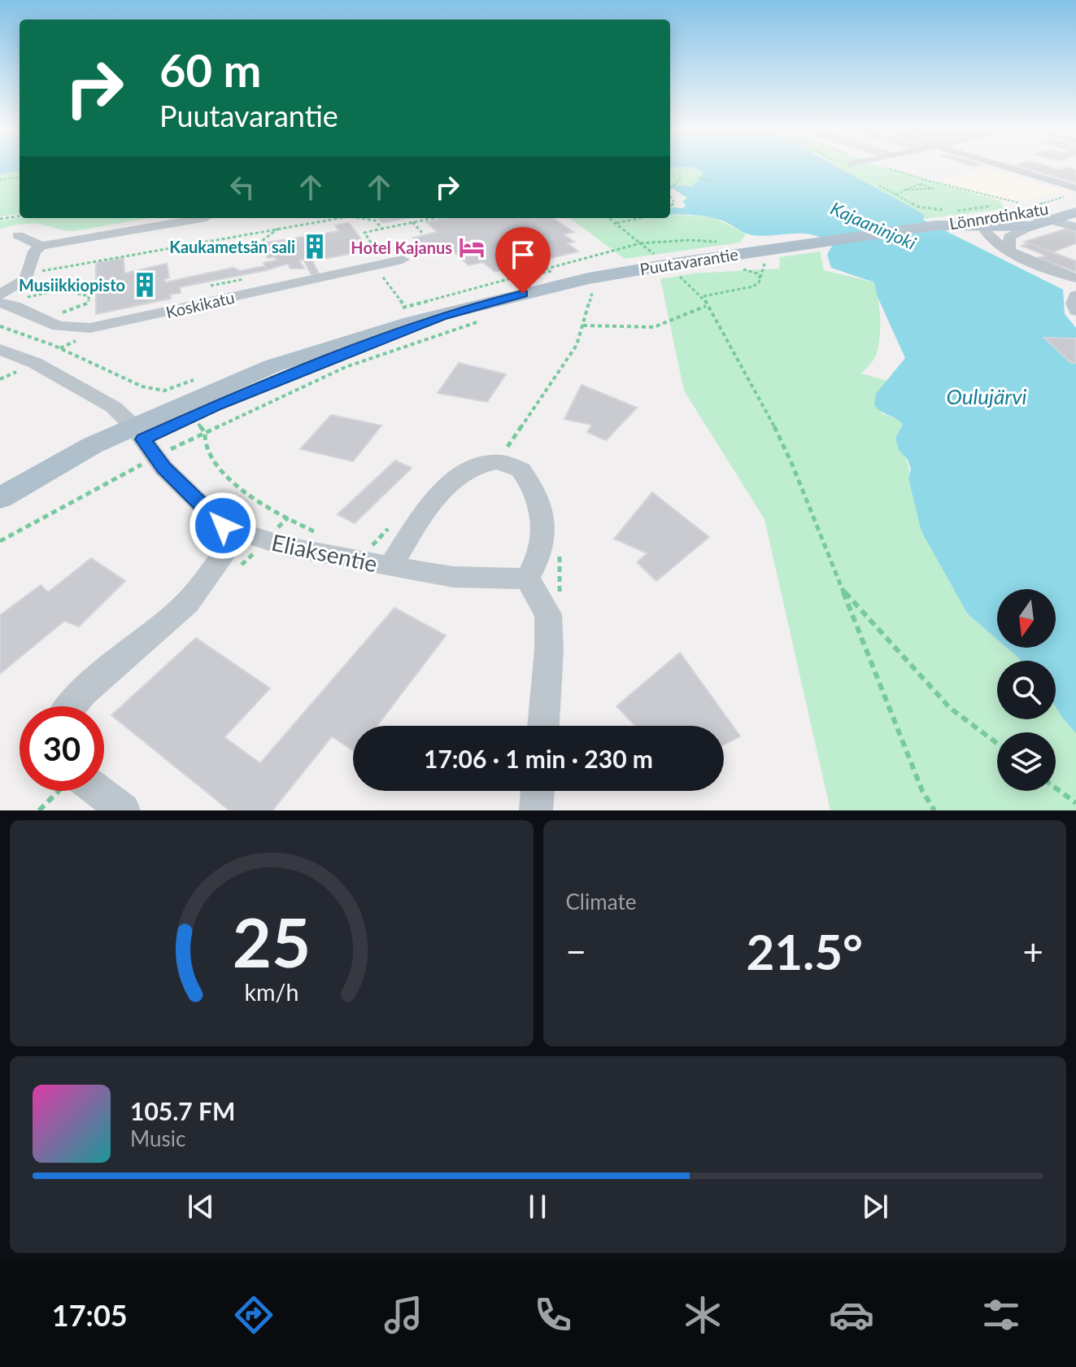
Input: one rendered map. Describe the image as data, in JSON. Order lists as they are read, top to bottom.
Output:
{
  "streets": {
    "main road": ["Lönnrotinkatu", "Puutavarantie"],
    "street": ["Koskikatu", "Eliaksentie"]
  },
  "crossings": [
    ["Lönnrotinkatu", "Puutavarantie"],
    ["Puutavarantie", "Eliaksentie"]
  ],
  "water": ["Kajaaninjoki", "Oulujärvi"],
  "places": {
    "building": ["Kaukametsän sali", "Musiikkiopisto"],
    "hotel": ["Hotel Kajanus"]
  },
  "north": "bottom",
  "page": {
    "turn": ["60 m", "Puutavarantie"],
    "limit": "30",
    "trip": "17:06 · 1 min · 230 m",
    "tile": "Climate",
    "heat": ["−", "21.5°", "+"],
    "song": ["105.7 FM", "Music"],
    "tabs": "17:05",
    "gauge": ["25", "km/h"]
  }
}
